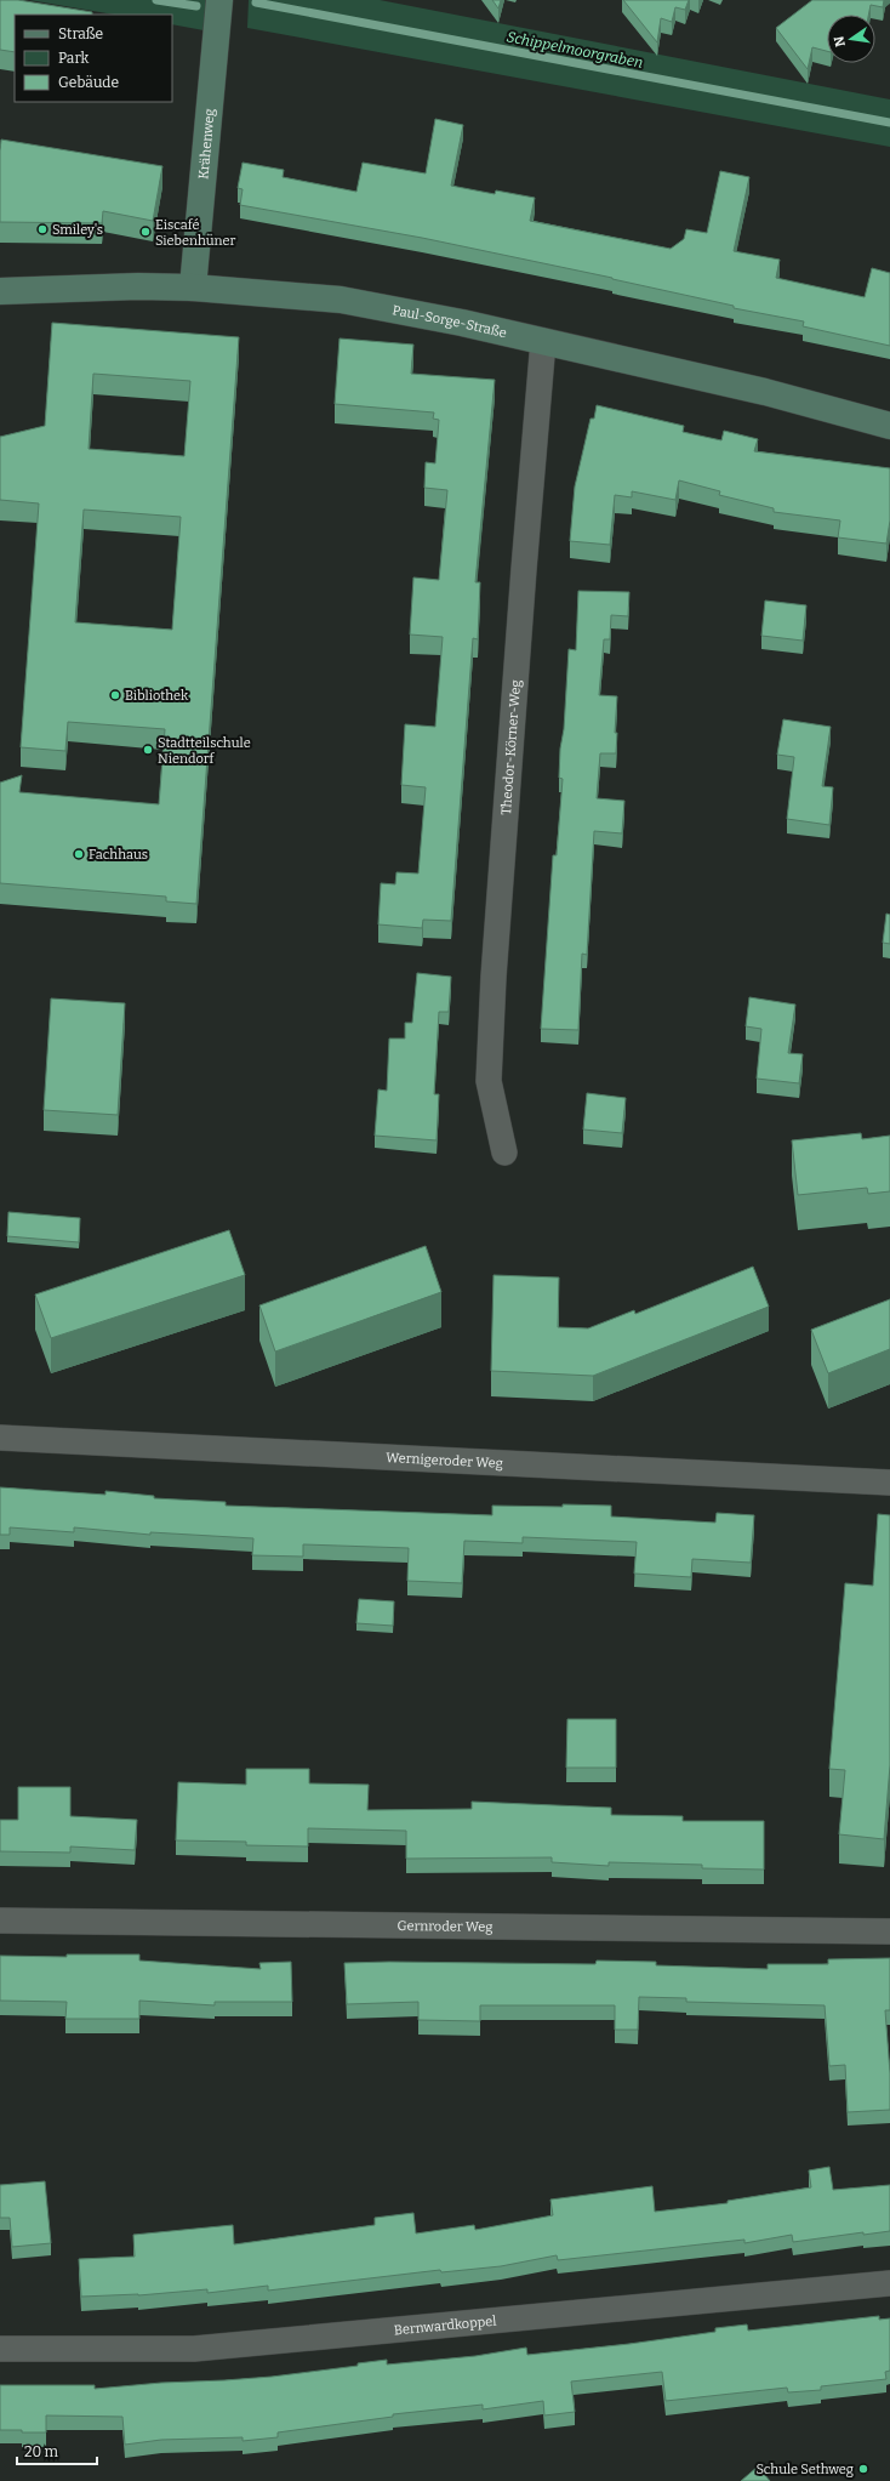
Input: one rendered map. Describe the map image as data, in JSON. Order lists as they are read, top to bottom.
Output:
{
  "streets": {
    "street": [
      "Krähenweg",
      "Paul-Sorge-Straße",
      "Theodor-Körner-Weg",
      "Wernigeroder Weg",
      "Gernroder Weg",
      "Bernwardkoppel"
    ]
  },
  "crossings": [
    ["Krähenweg", "Paul-Sorge-Straße"],
    ["Paul-Sorge-Straße", "Theodor-Körner-Weg"]
  ],
  "water": ["Schippelmoorgraben"],
  "places": [
    "Smiley's",
    "Eiscafé Siebenhüner",
    "Bibliothek",
    "Stadtteilschule Niendorf",
    "Fachhaus",
    "Schule Sethweg"
  ],
  "legend": ["Straße", "Park", "Gebäude"],
  "scale_bar": "20 m",
  "north": "left"
}
